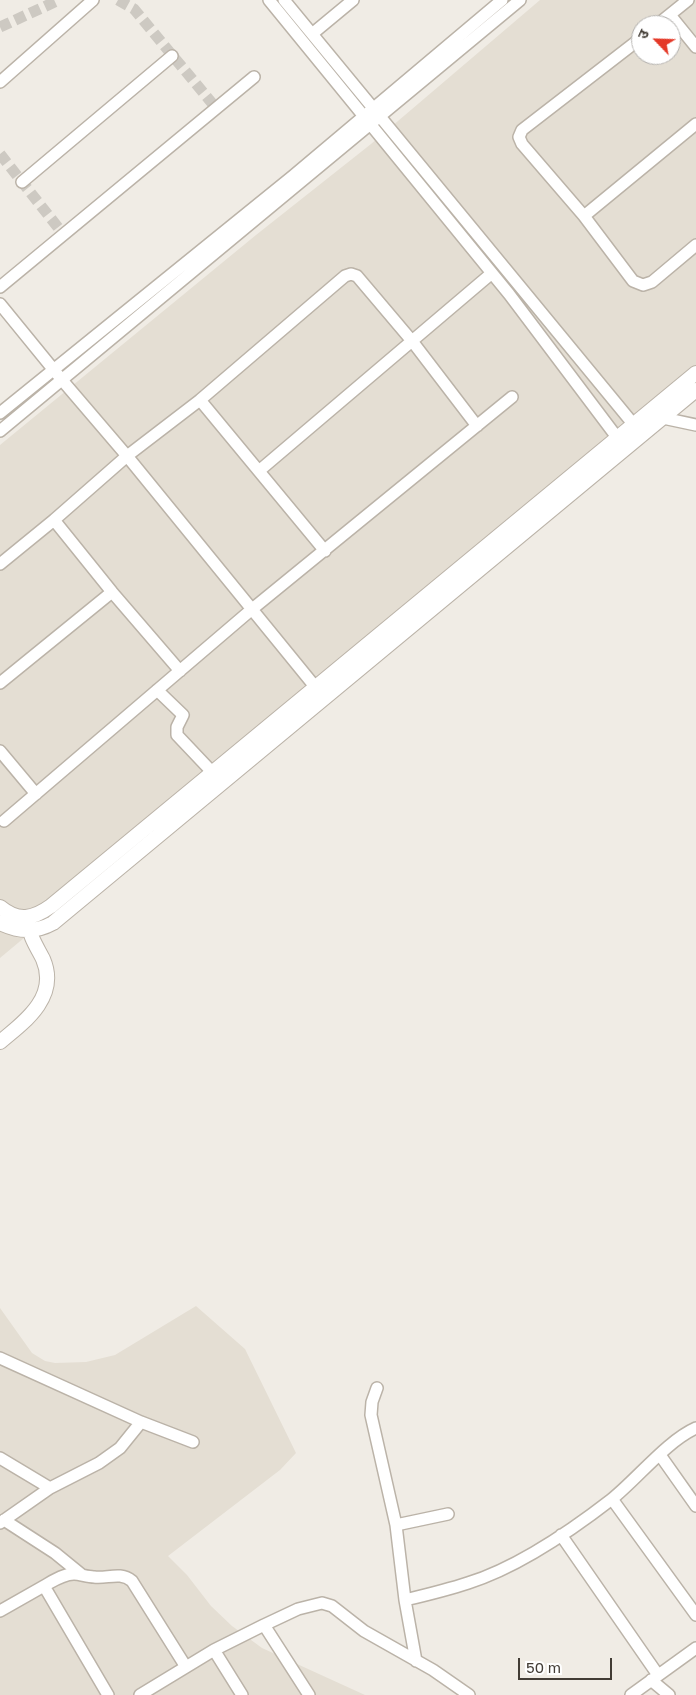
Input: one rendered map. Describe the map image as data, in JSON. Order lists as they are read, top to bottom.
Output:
{
  "scale_bar": "50 m",
  "north": "top left"
}
